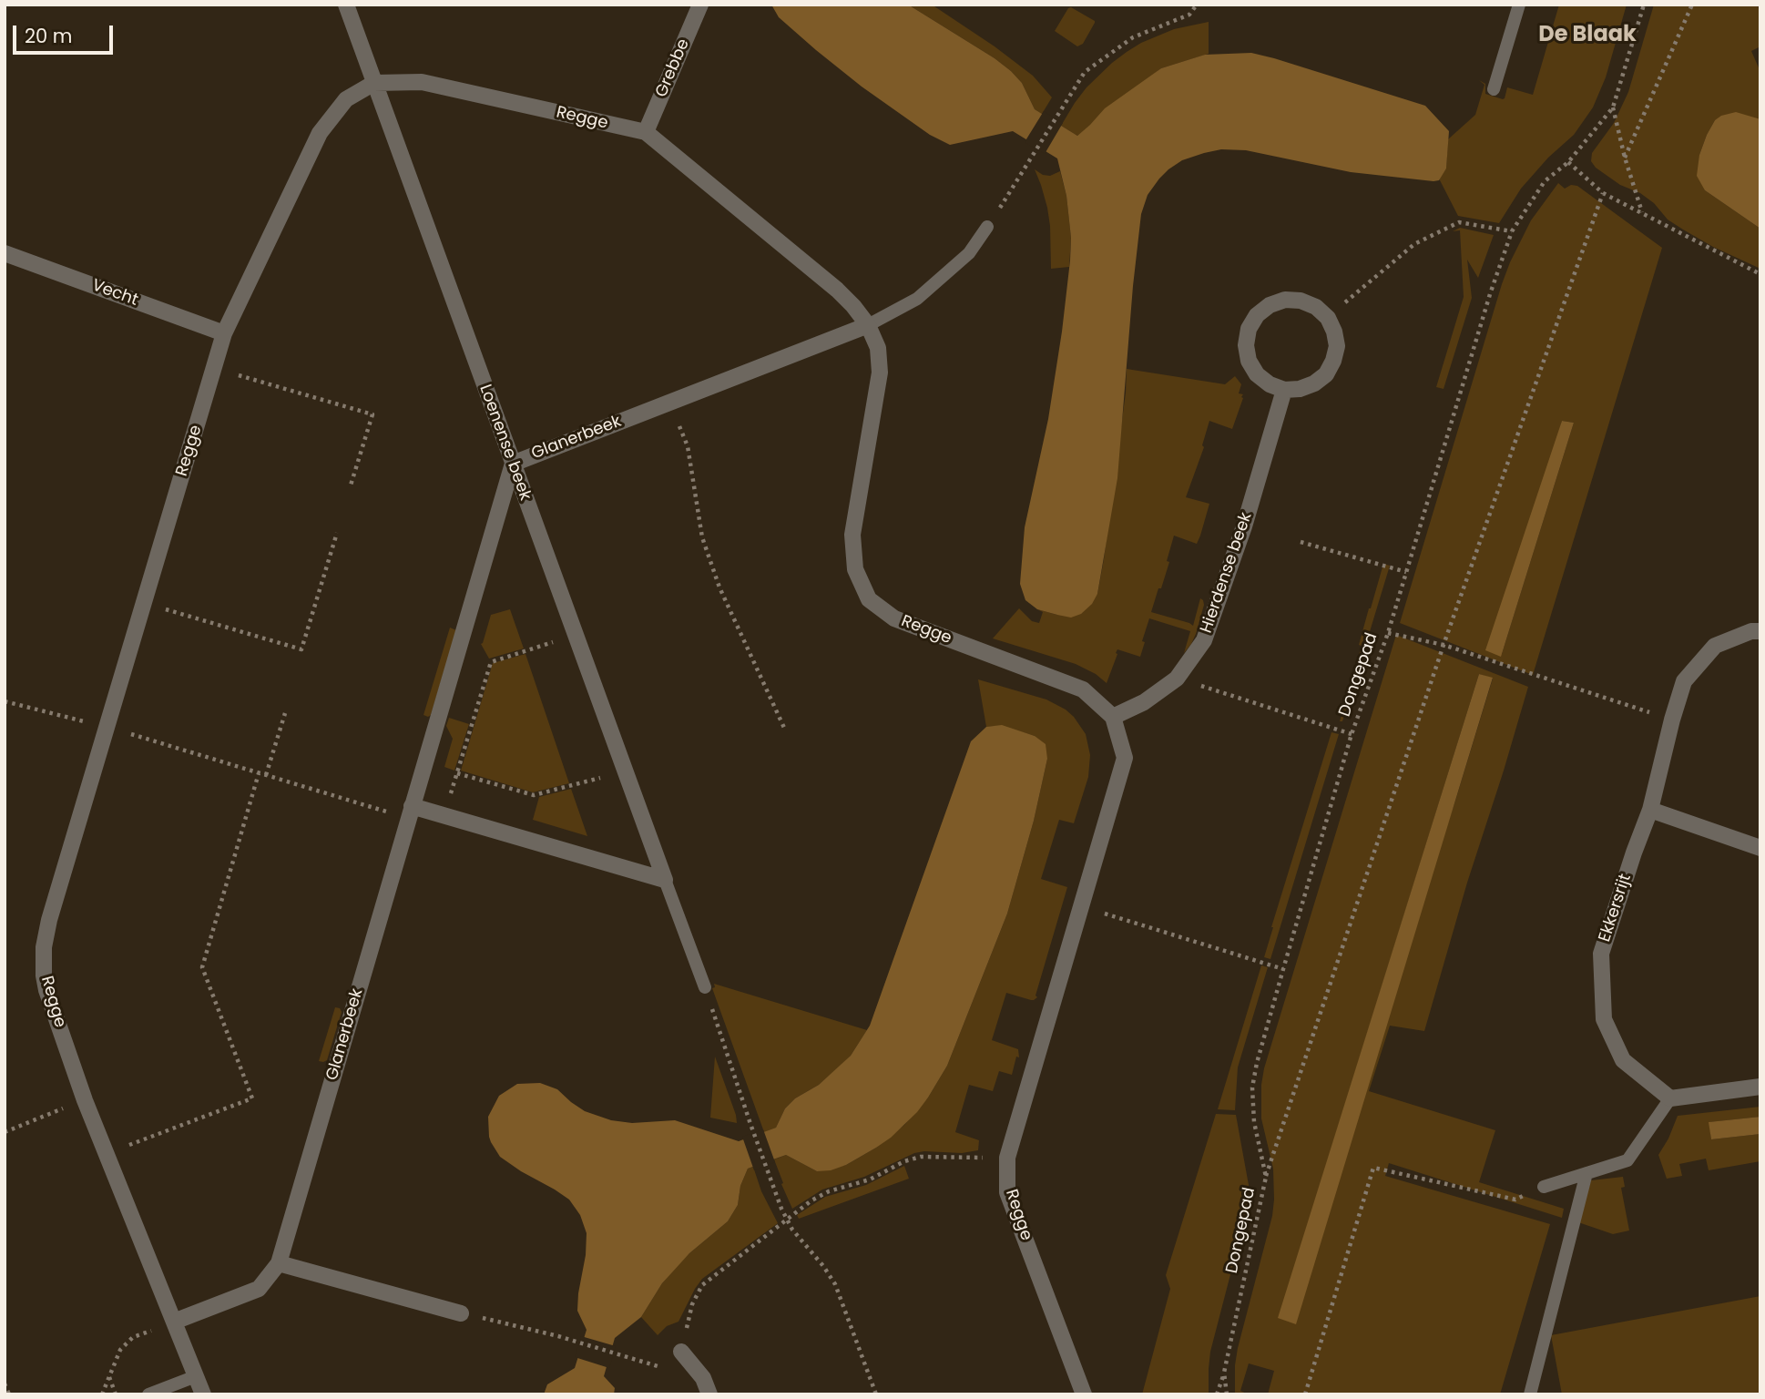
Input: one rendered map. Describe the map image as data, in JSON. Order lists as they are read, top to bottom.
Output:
{
  "streets": {
    "street": [
      "Grebbe",
      "Regge",
      "Vecht",
      "Glanerbeek",
      "Loenense beek",
      "Hierdense beek",
      "Ekkersrijt"
    ],
    "path": ["Dongepad"]
  },
  "crossings": [
    ["Grebbe", "Regge"],
    ["Regge", "Vecht"],
    ["Regge", "Glanerbeek"],
    ["Regge", "Loenense beek"],
    ["Regge", "Hierdense beek"],
    ["Glanerbeek", "Loenense beek"]
  ],
  "districts": ["De Blaak"],
  "scale_bar": "20 m"
}
